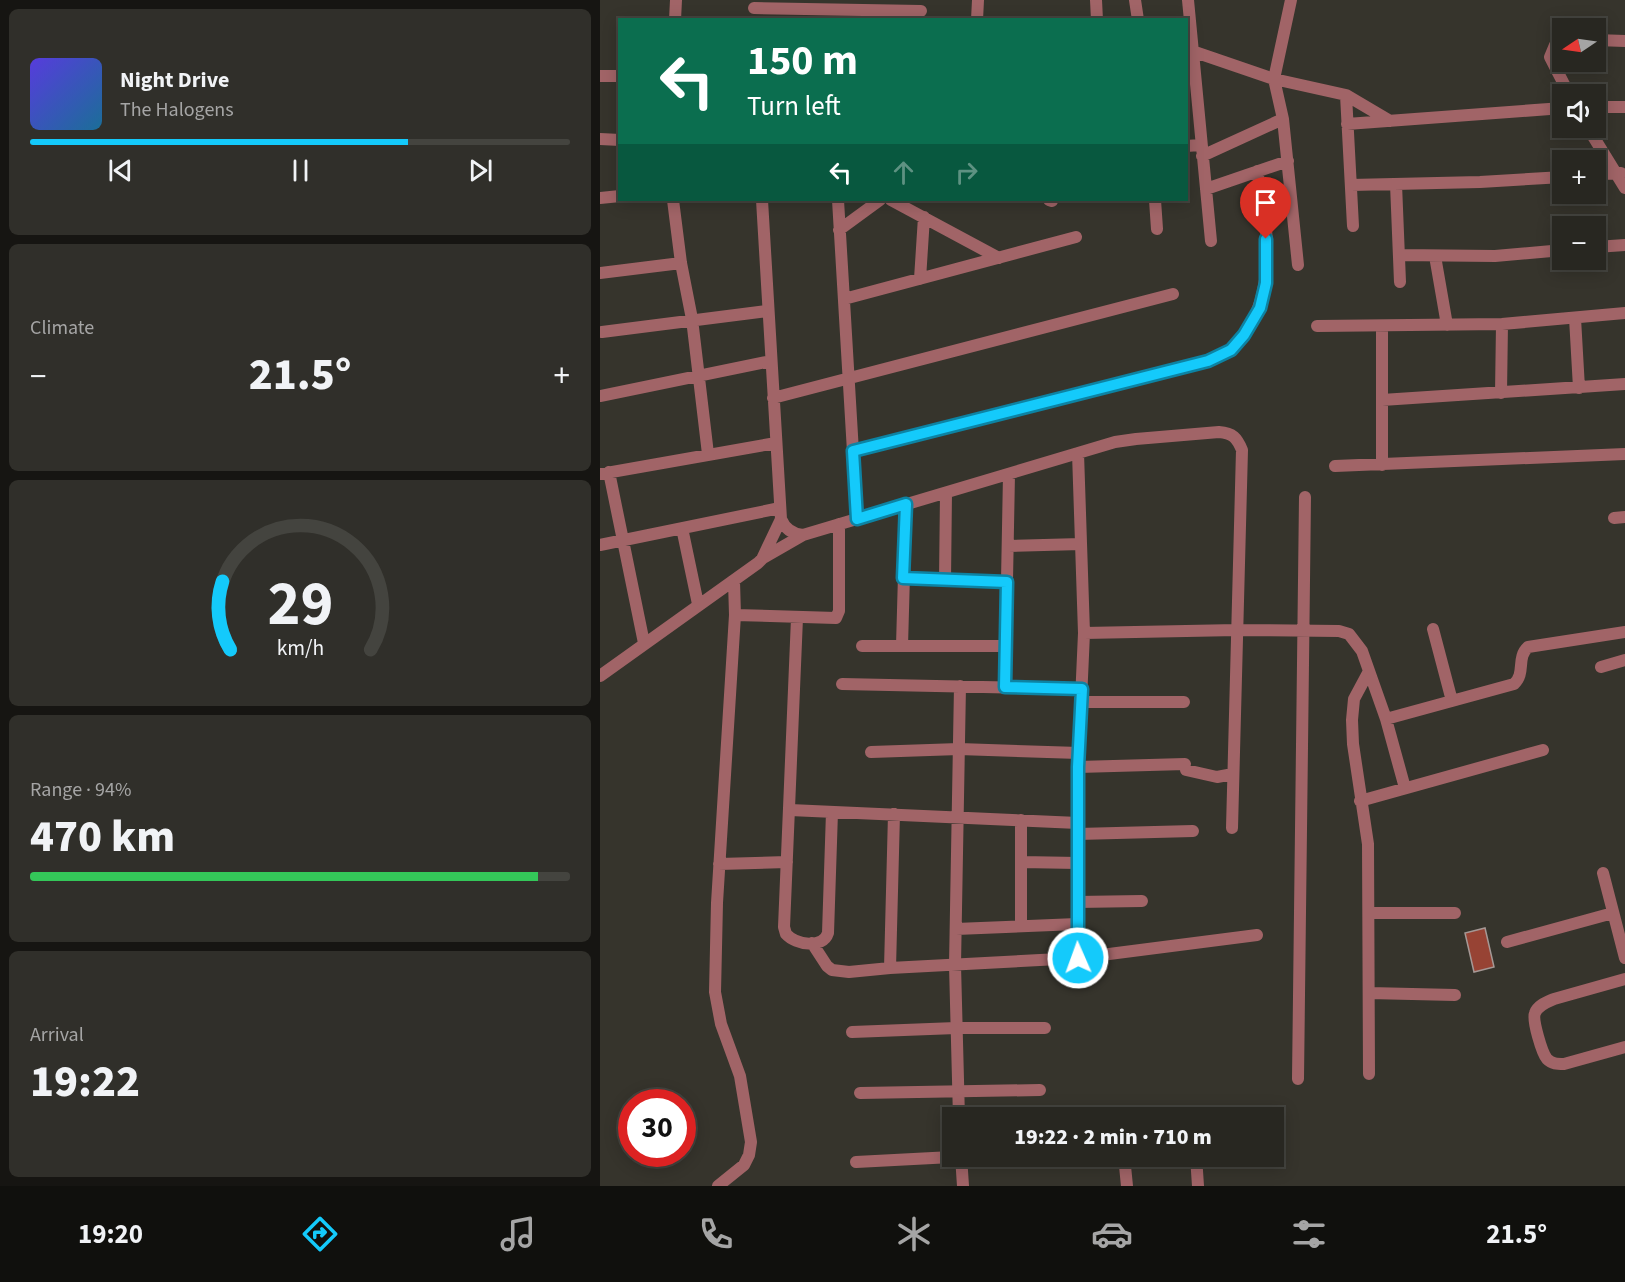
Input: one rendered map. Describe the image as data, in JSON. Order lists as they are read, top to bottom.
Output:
{
  "north": "left",
  "page": {
    "map_buttons": ["+", "−"],
    "turn": ["150 m", "Turn left"],
    "song": ["Night Drive", "The Halogens"],
    "tile": [
      "Climate",
      ["Range · 94%", "470 km"],
      ["Arrival", "19:22"]
    ],
    "heat": ["−", "21.5°", "+"],
    "limit": "30",
    "trip": "19:22 · 2 min · 710 m",
    "tabs": ["19:20", "21.5°"],
    "gauge": ["29", "km/h"]
  }
}
